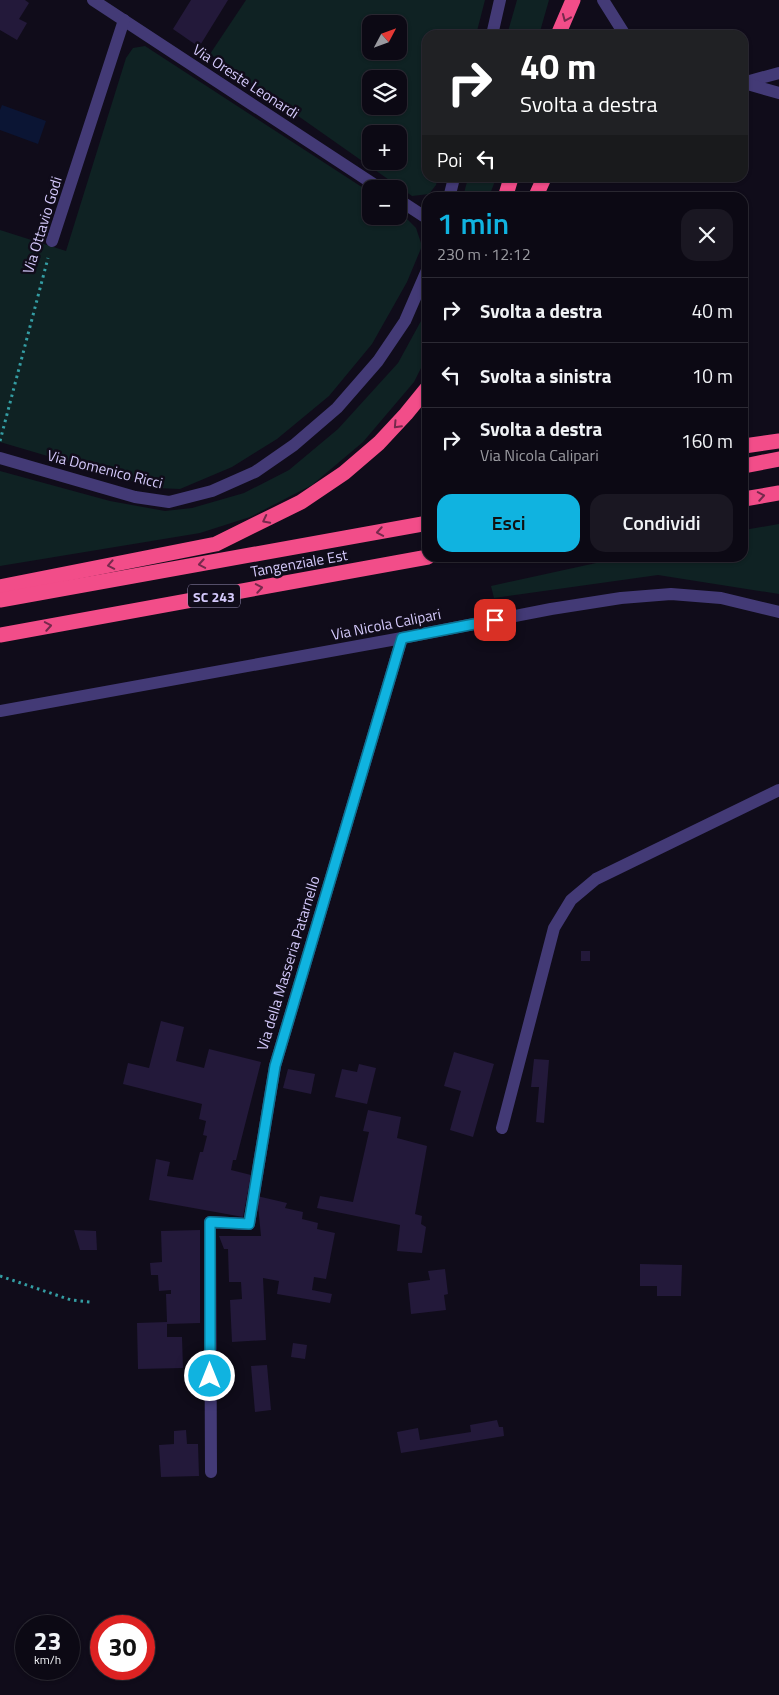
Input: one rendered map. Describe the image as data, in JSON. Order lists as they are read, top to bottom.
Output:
{
  "streets": {
    "highway": ["Tangenziale Est", "SC 243"],
    "street": [
      "Via Oreste Leonardi",
      "Via Ottavio Godi",
      "Via Domenico Ricci",
      "Via Nicola Calipari",
      "Via della Masseria Patarnello"
    ]
  },
  "crossings": [
    ["Via Oreste Leonardi", "Via Ottavio Godi"],
    ["Via Nicola Calipari", "Via della Masseria Patarnello"]
  ],
  "north": "top right",
  "page": {
    "map_buttons": ["+", "−"],
    "turn": ["40 m", "Svolta a destra"],
    "then": "Poi",
    "heading": ["1 min", "230 m · 12:12"],
    "list": [
      {
        "name": "Svolta a destra",
        "value": "40 m"
      },
      {
        "name": "Svolta a sinistra",
        "value": "10 m"
      },
      {
        "name": "Svolta a destra",
        "note": "Via Nicola Calipari",
        "value": "160 m"
      }
    ],
    "buttons": ["Esci", "Condividi"],
    "speed": "23 km/h",
    "limit": "30"
  }
}
